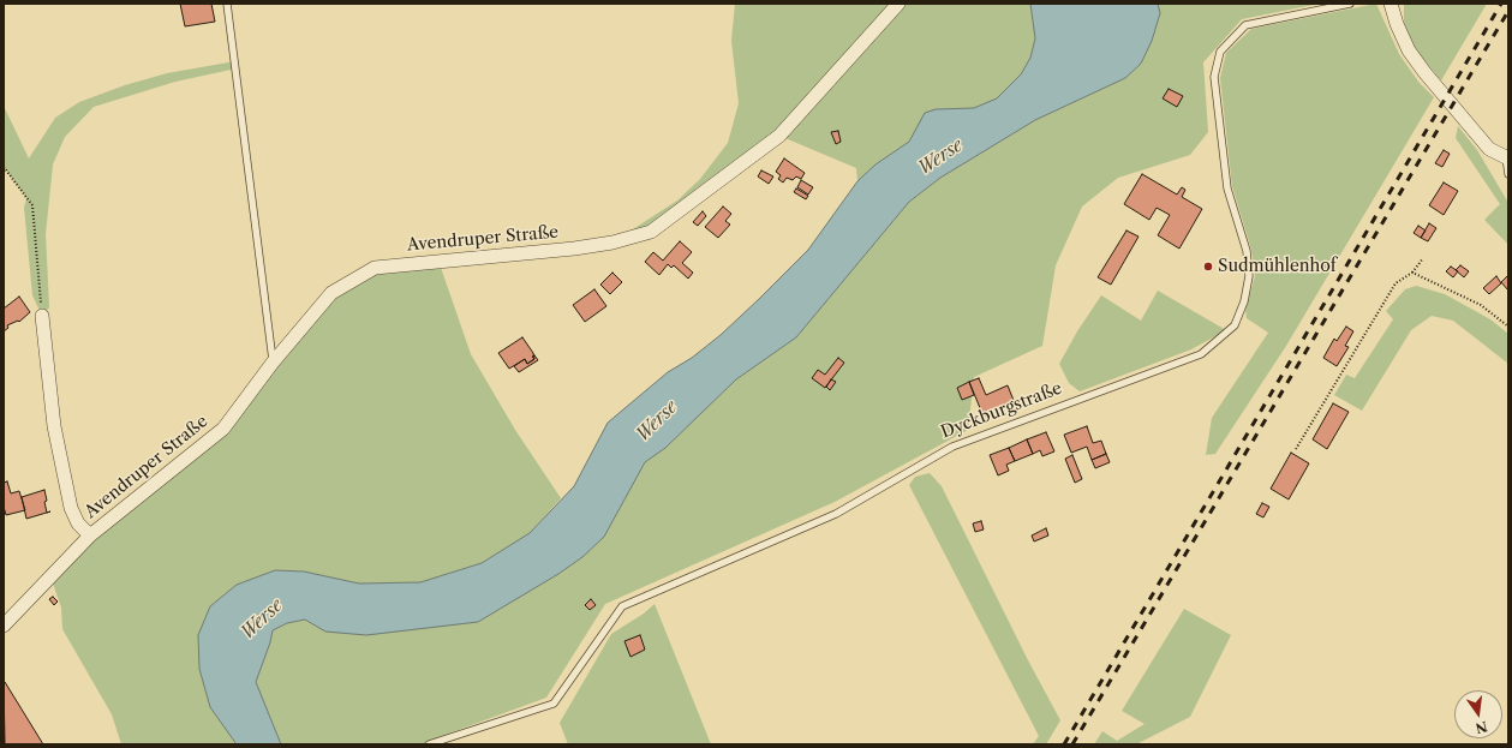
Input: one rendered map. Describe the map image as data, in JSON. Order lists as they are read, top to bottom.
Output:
{
  "streets": {
    "street": ["Avendruper Straße"],
    "lane": ["Dyckburgstraße"]
  },
  "water": ["Werse"],
  "places": ["Sudmühlenhof"],
  "north": "bottom"
}
